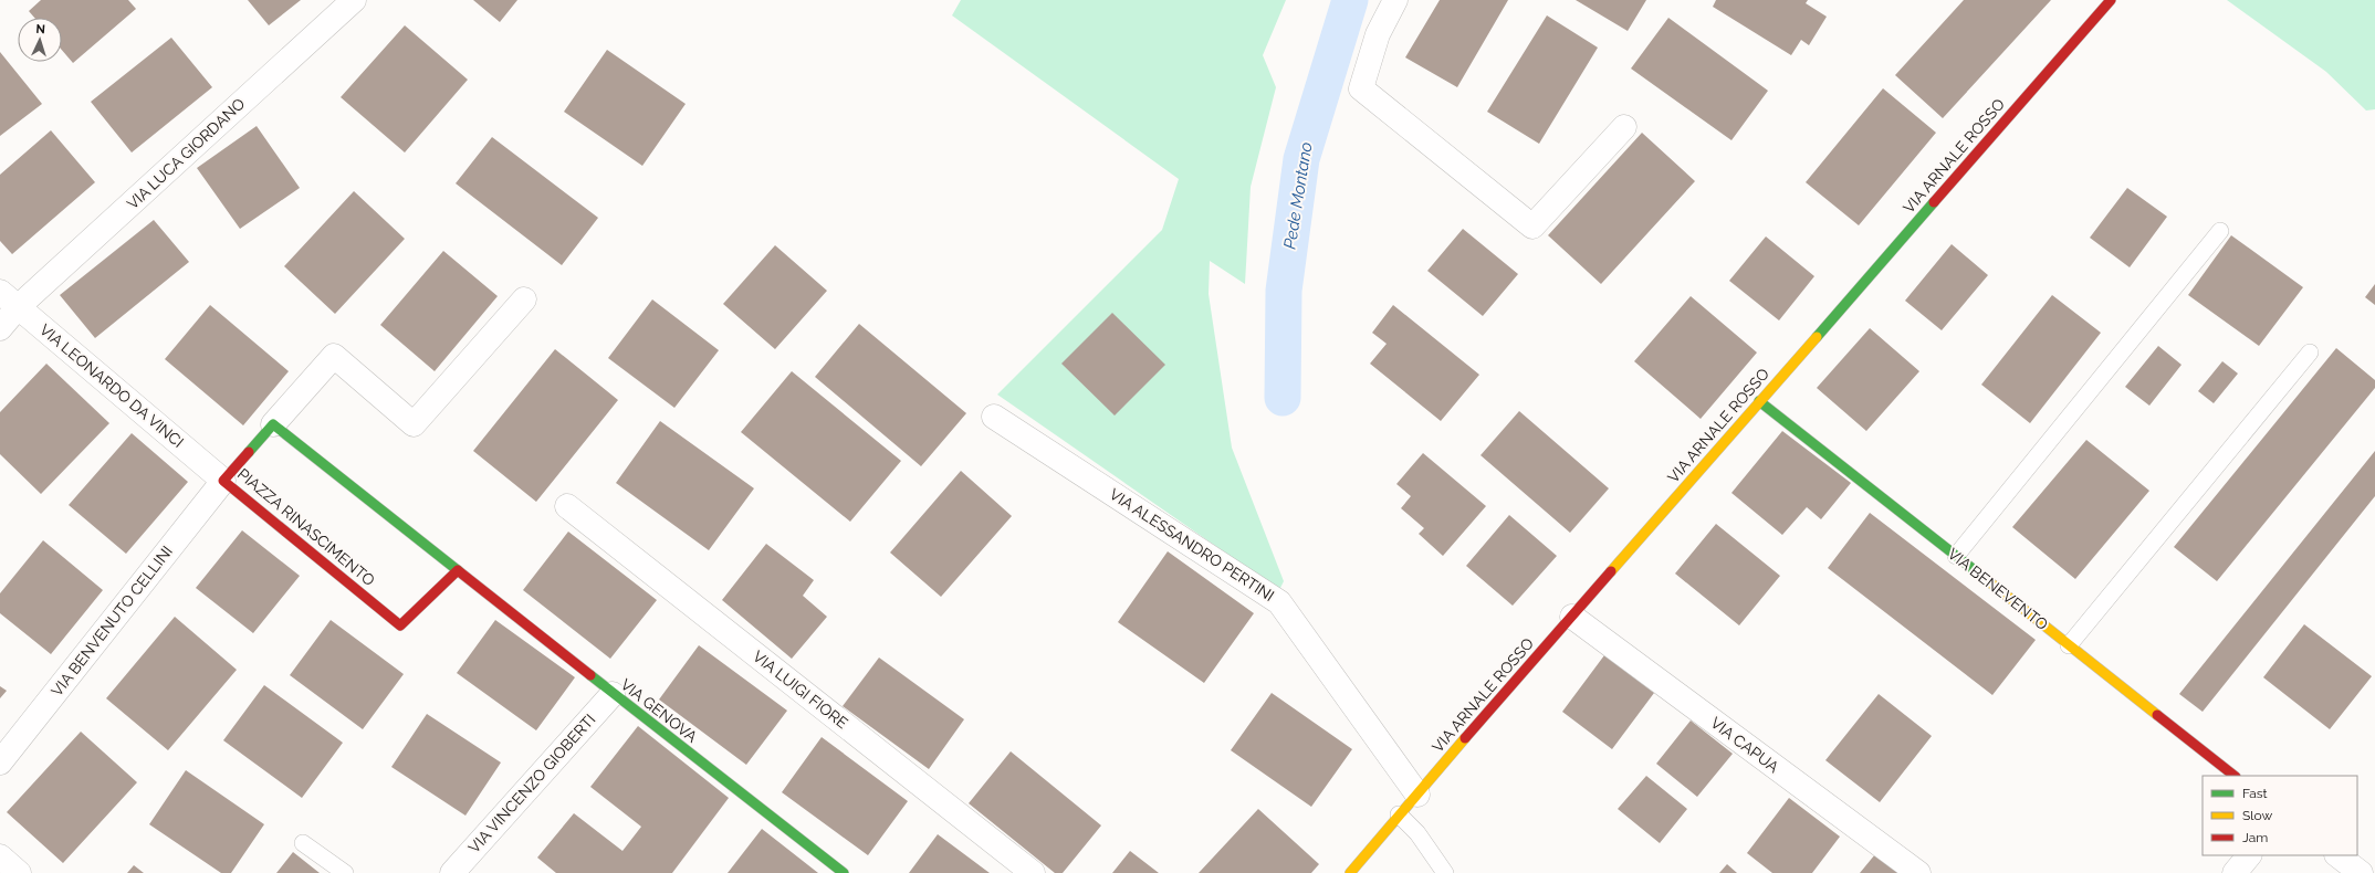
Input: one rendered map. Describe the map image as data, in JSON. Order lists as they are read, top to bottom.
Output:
{
  "streets": {
    "street": [
      "VIA LUCA GIORDANO",
      "VIA ARNALE ROSSO",
      "VIA LEONARDO DA VINCI",
      "PIAZZA RINASCIMENTO",
      "VIA ALESSANDRO PERTINI",
      "VIA BENEVENTO",
      "VIA BENVENUTO CELLINI",
      "VIA LUIGI FIORE",
      "VIA GENOVA",
      "VIA CAPUA",
      "VIA VINCENZO GIOBERTI"
    ]
  },
  "crossings": [
    ["VIA LUCA GIORDANO", "VIA LEONARDO DA VINCI"],
    ["VIA ARNALE ROSSO", "VIA ALESSANDRO PERTINI"],
    ["VIA ARNALE ROSSO", "VIA BENEVENTO"],
    ["VIA ARNALE ROSSO", "VIA CAPUA"],
    ["VIA LEONARDO DA VINCI", "PIAZZA RINASCIMENTO"],
    ["VIA LEONARDO DA VINCI", "VIA BENVENUTO CELLINI"],
    ["PIAZZA RINASCIMENTO", "VIA BENVENUTO CELLINI"],
    ["PIAZZA RINASCIMENTO", "VIA GENOVA"],
    ["VIA GENOVA", "VIA VINCENZO GIOBERTI"]
  ],
  "water": ["Pede Montano"],
  "legend": ["Fast", "Slow", "Jam"],
  "north": "top"
}
